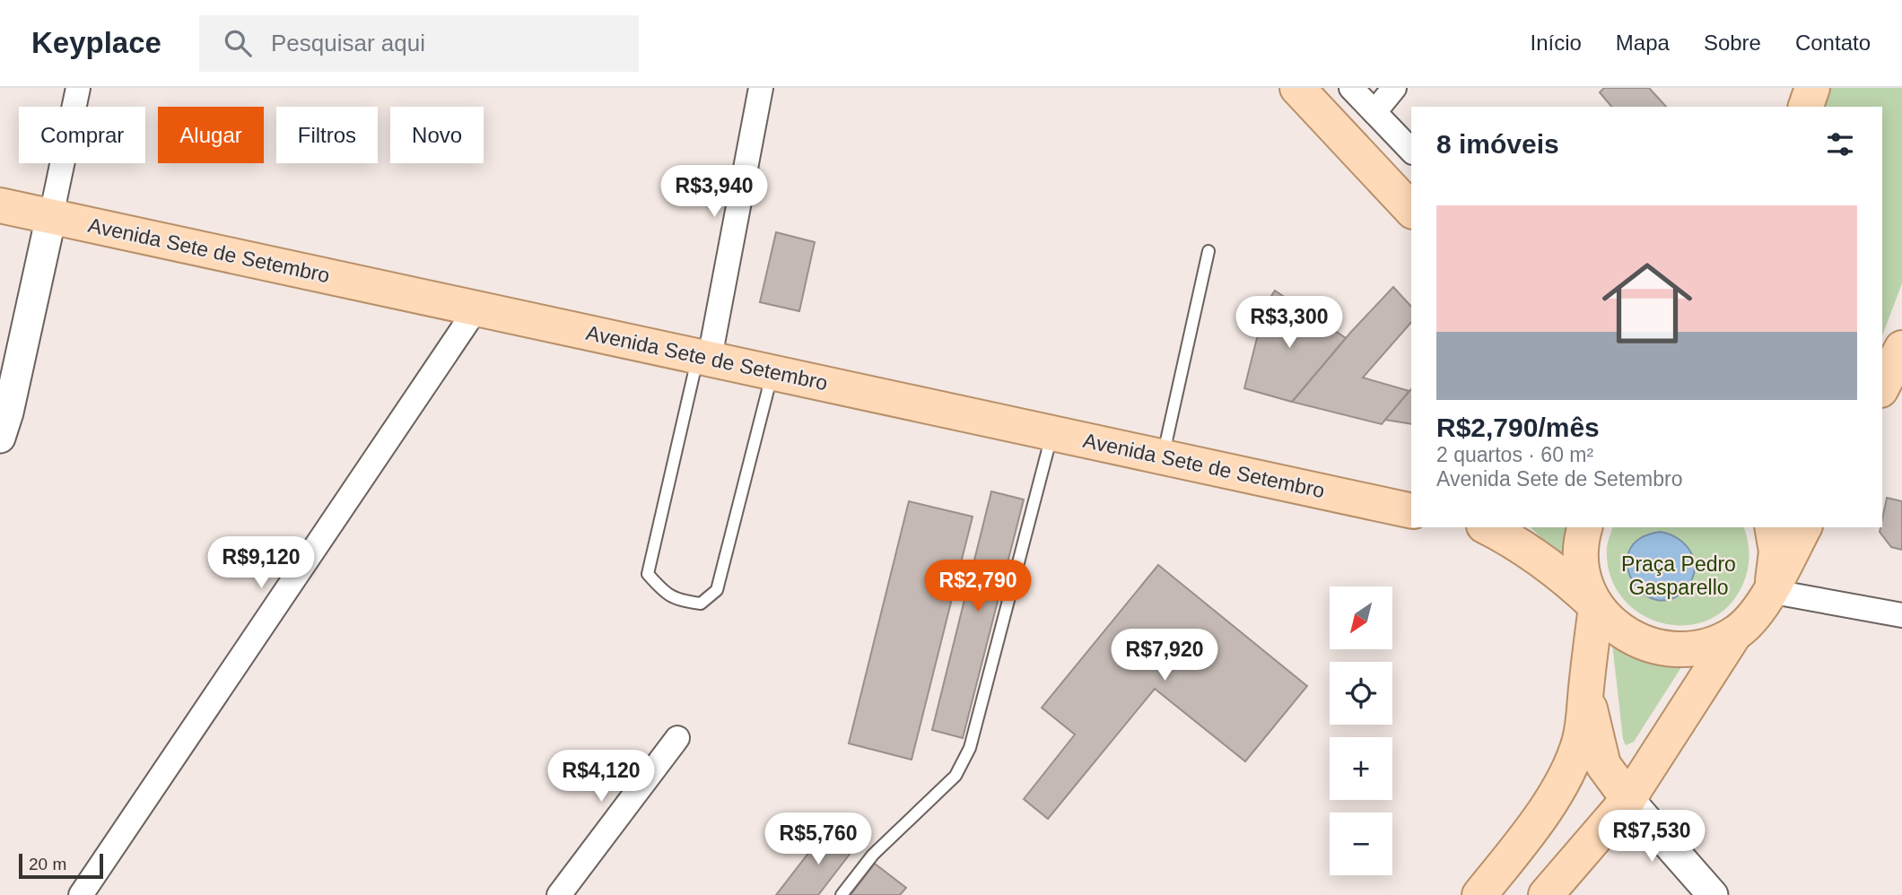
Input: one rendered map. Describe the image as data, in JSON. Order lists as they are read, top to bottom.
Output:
{
  "streets": {
    "main road": ["Avenida Sete de Setembro"]
  },
  "parks": ["Praça Pedro Gasparello"],
  "scale_bar": "20 m",
  "north": "bottom left",
  "page": {
    "header": "Keyplace",
    "search": "Pesquisar aqui",
    "nav": [
      "Início",
      "Mapa",
      "Sobre",
      "Contato"
    ],
    "chip": [
      "Comprar",
      "Alugar",
      "Filtros",
      "Novo"
    ],
    "heading": "8 imóveis",
    "price": [
      "R$3,940",
      "R$3,300",
      "R$9,120",
      "R$2,790",
      "R$7,920",
      "R$4,120",
      "R$7,530",
      "R$5,760"
    ],
    "list": [
      {
        "name": "R$2,790/mês",
        "note": "2 quartos · 60 m² · Avenida Sete de Setembro"
      }
    ],
    "map_buttons": ["+", "−"],
    "scale": "20 m"
  }
}
